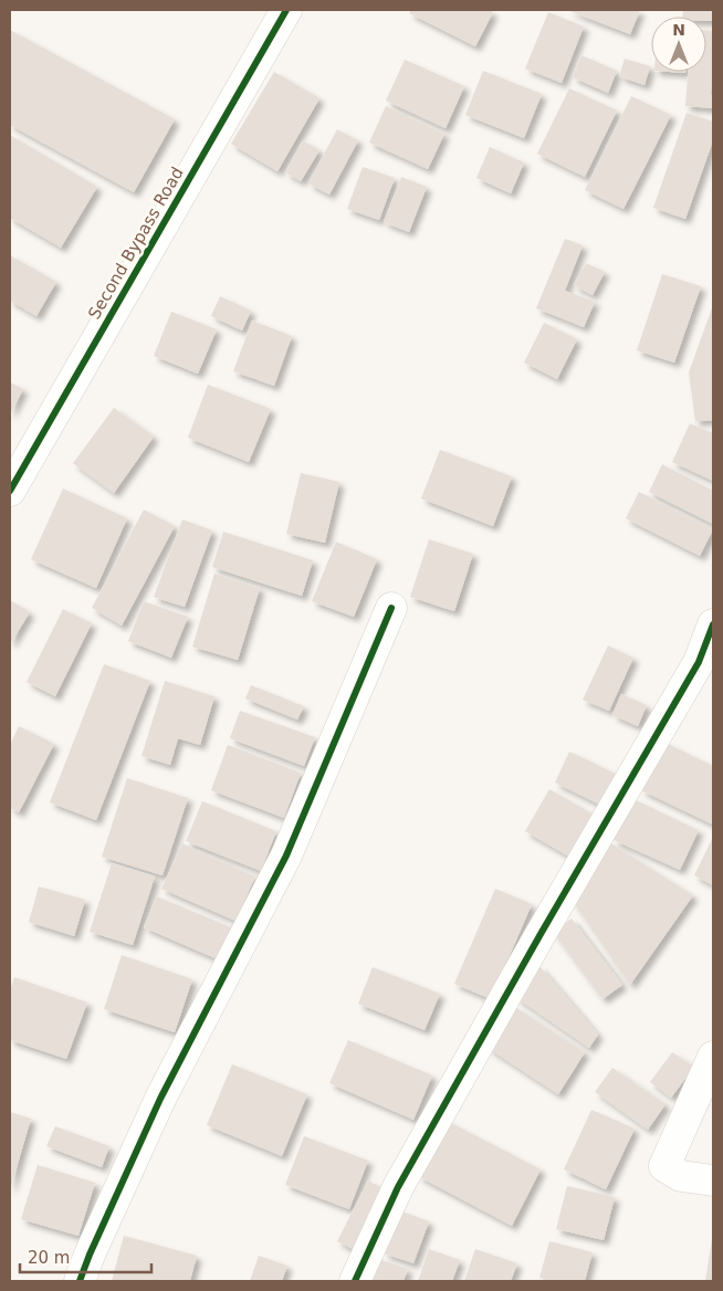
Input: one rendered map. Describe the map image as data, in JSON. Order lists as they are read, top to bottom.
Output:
{
  "streets": {
    "street": ["Second Bypass Road"]
  },
  "scale_bar": "20 m",
  "north": "top"
}
